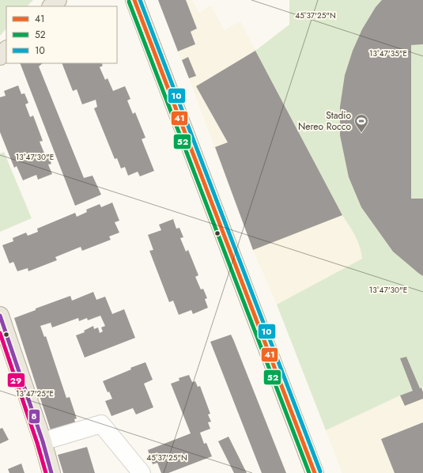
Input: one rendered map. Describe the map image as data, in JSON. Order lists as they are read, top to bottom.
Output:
{
  "places": {
    "sports": ["Stadio Nereo Rocco"]
  },
  "lines": [
    "transit line 41",
    "transit line 10",
    "transit line 52",
    "transit line 8",
    "transit line 29"
  ],
  "legend": ["41", "52", "10"],
  "coordinates": [
    "45°37'25\"N",
    "13°47'35\"E",
    "13°47'30\"E",
    "13°47'25\"E"
  ]
}
